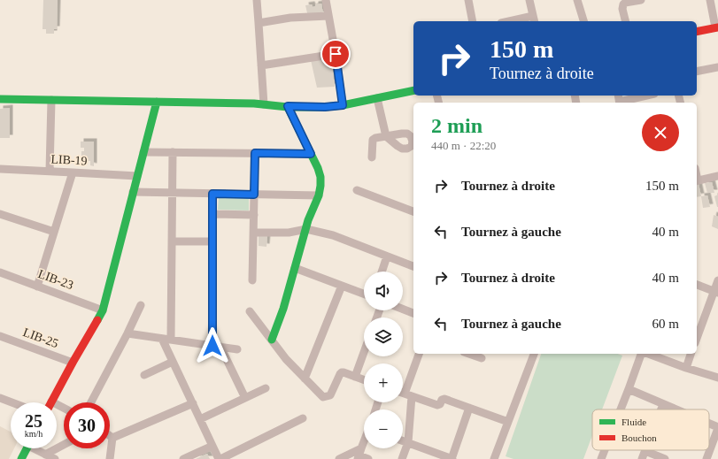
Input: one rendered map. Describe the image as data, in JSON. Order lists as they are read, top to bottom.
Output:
{
  "streets": {
    "street": ["LIB-19", "LIB-23", "LIB-25"]
  },
  "legend": ["Fluide", "Bouchon"],
  "page": {
    "turn": ["150 m", "Tournez à droite"],
    "heading": ["2 min", "440 m · 22:20"],
    "list": [
      {
        "name": "Tournez à droite",
        "value": "150 m"
      },
      {
        "name": "Tournez à gauche",
        "value": "40 m"
      },
      {
        "name": "Tournez à droite",
        "value": "40 m"
      },
      {
        "name": "Tournez à gauche",
        "value": "60 m"
      }
    ],
    "map_buttons": ["+", "−"],
    "speed": "25 km/h",
    "limit": "30"
  }
}
